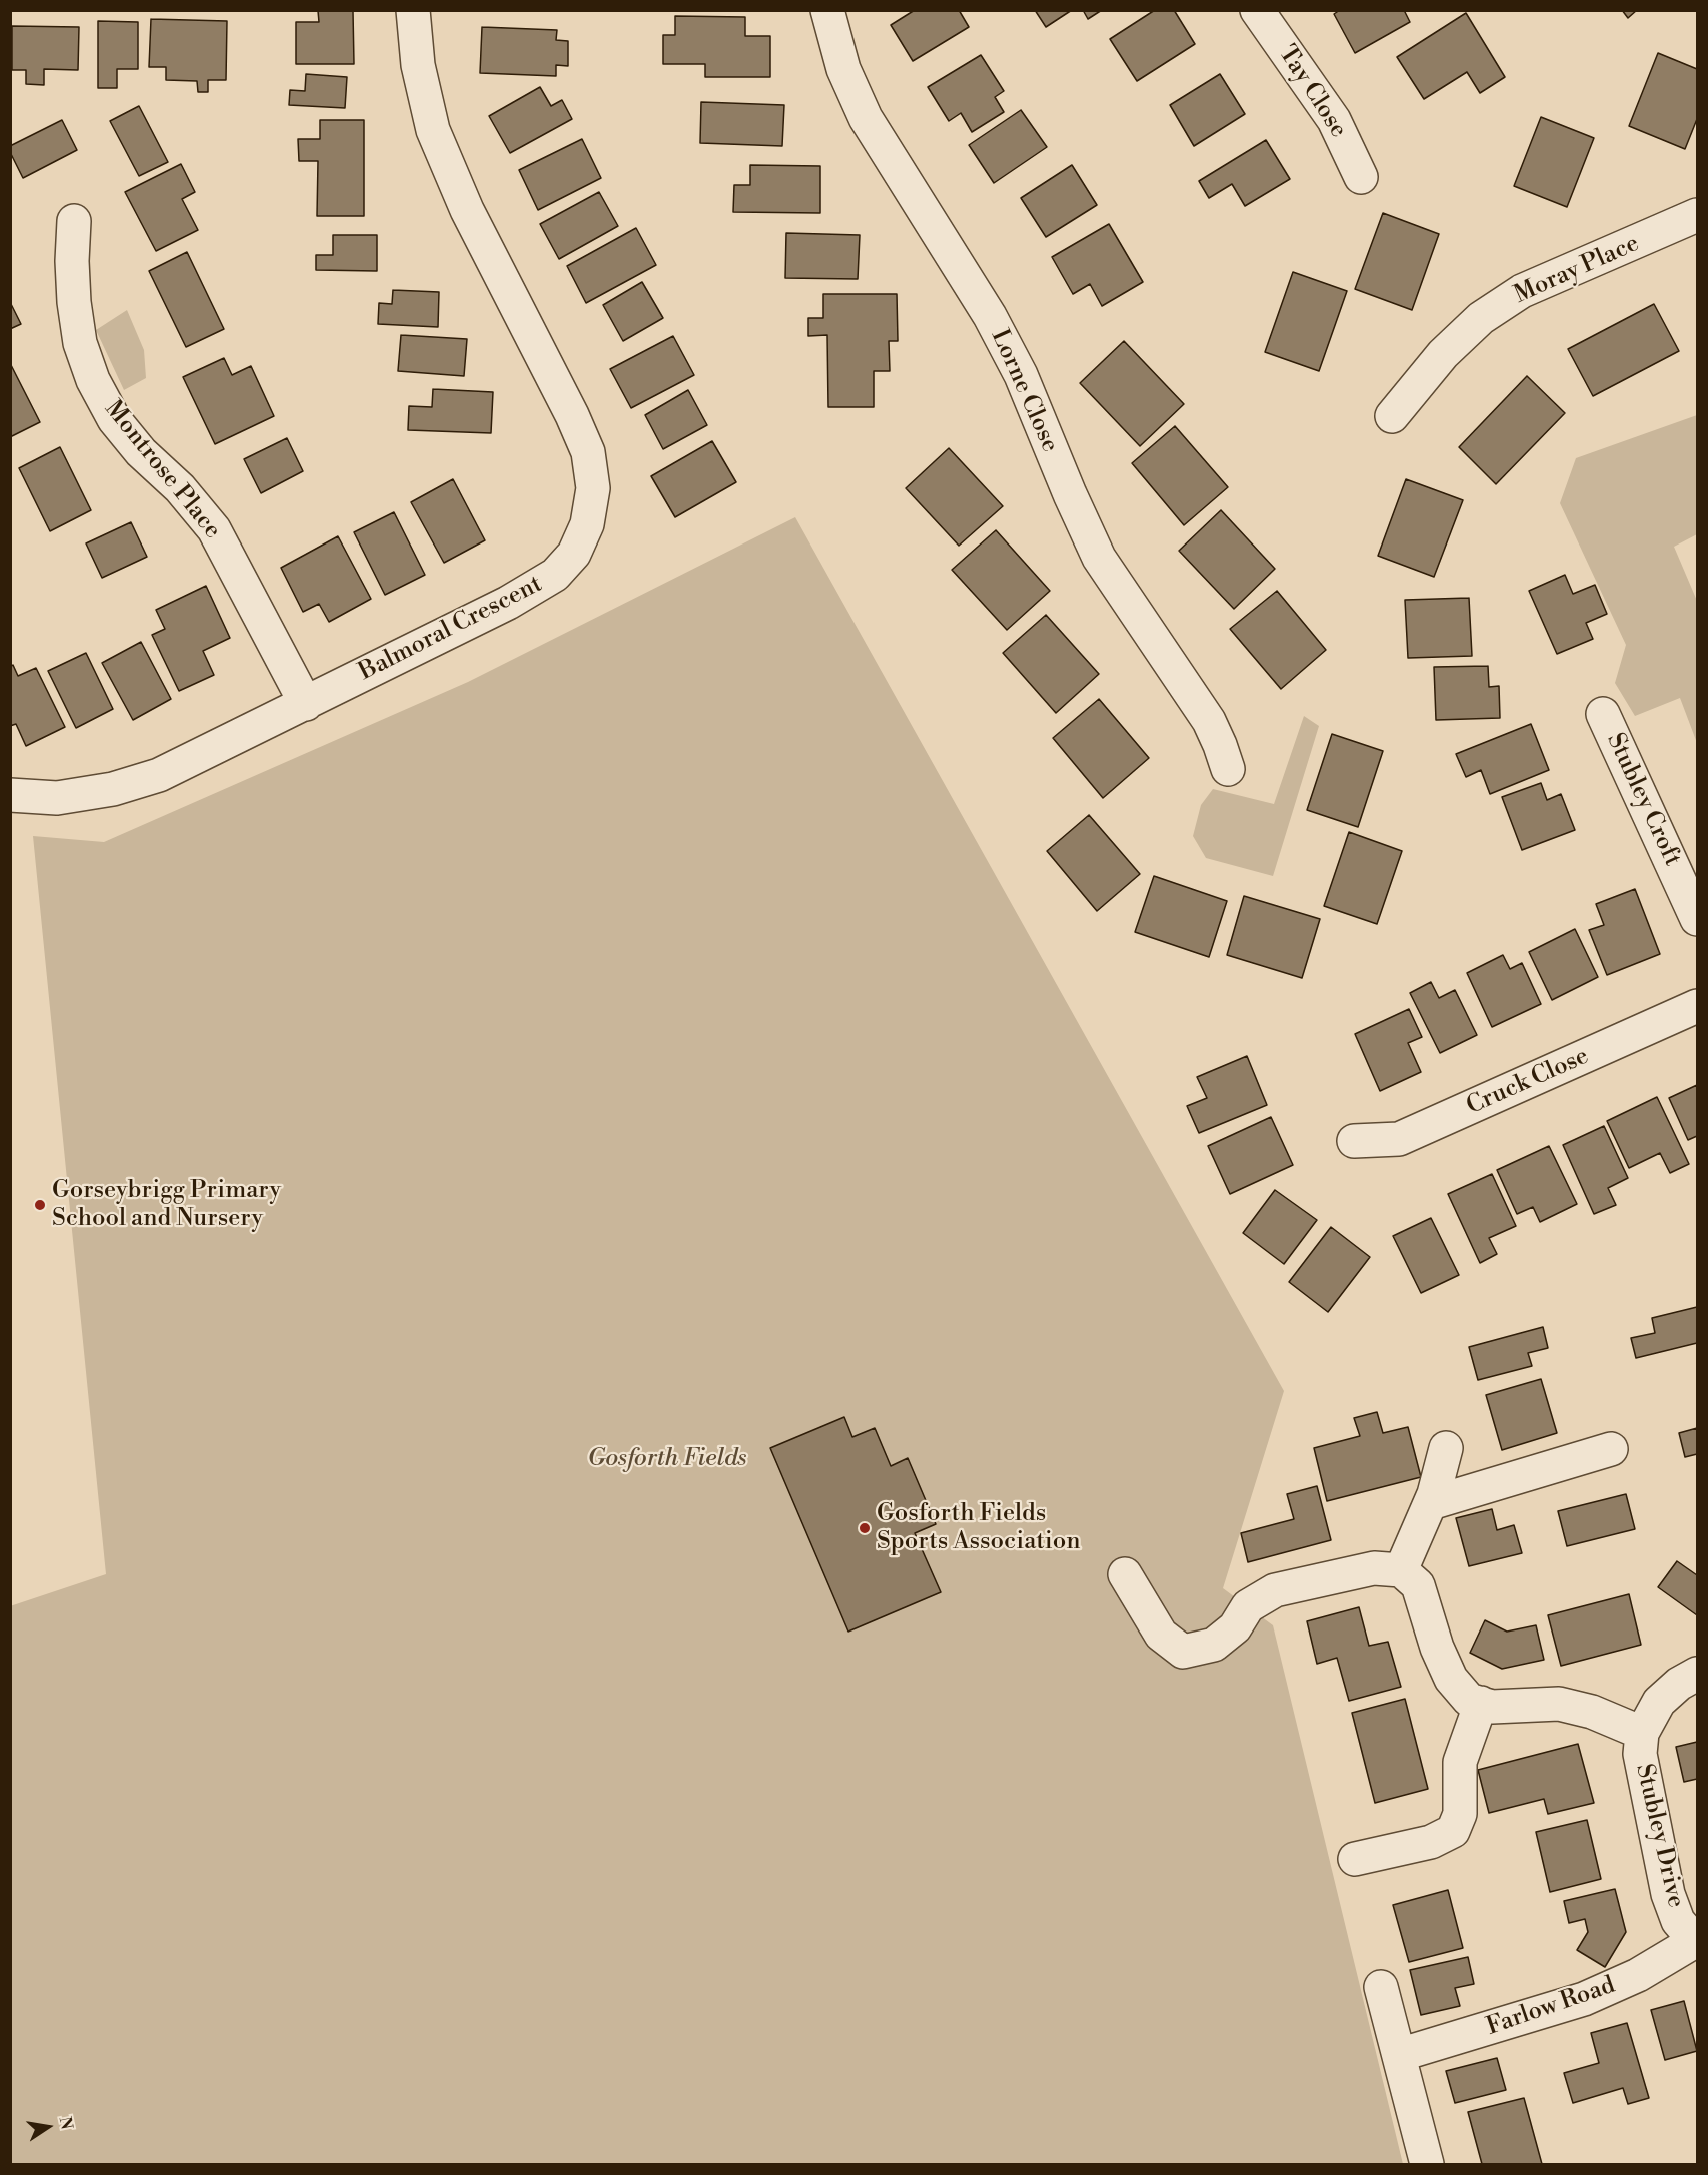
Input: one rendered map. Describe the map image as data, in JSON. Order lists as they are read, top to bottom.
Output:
{
  "streets": {
    "street": [
      "Tay Close",
      "Moray Place",
      "Lorne Close",
      "Montrose Place",
      "Balmoral Crescent",
      "Stubley Croft",
      "Cruck Close",
      "Stubley Drive",
      "Farlow Road"
    ]
  },
  "crossings": [
    ["Montrose Place", "Balmoral Crescent"],
    ["Stubley Drive", "Farlow Road"]
  ],
  "parks": ["Gosforth Fields"],
  "places": ["Gorseybrigg Primary School and Nursery", "Gosforth Fields Sports Association"],
  "north": "right"
}
